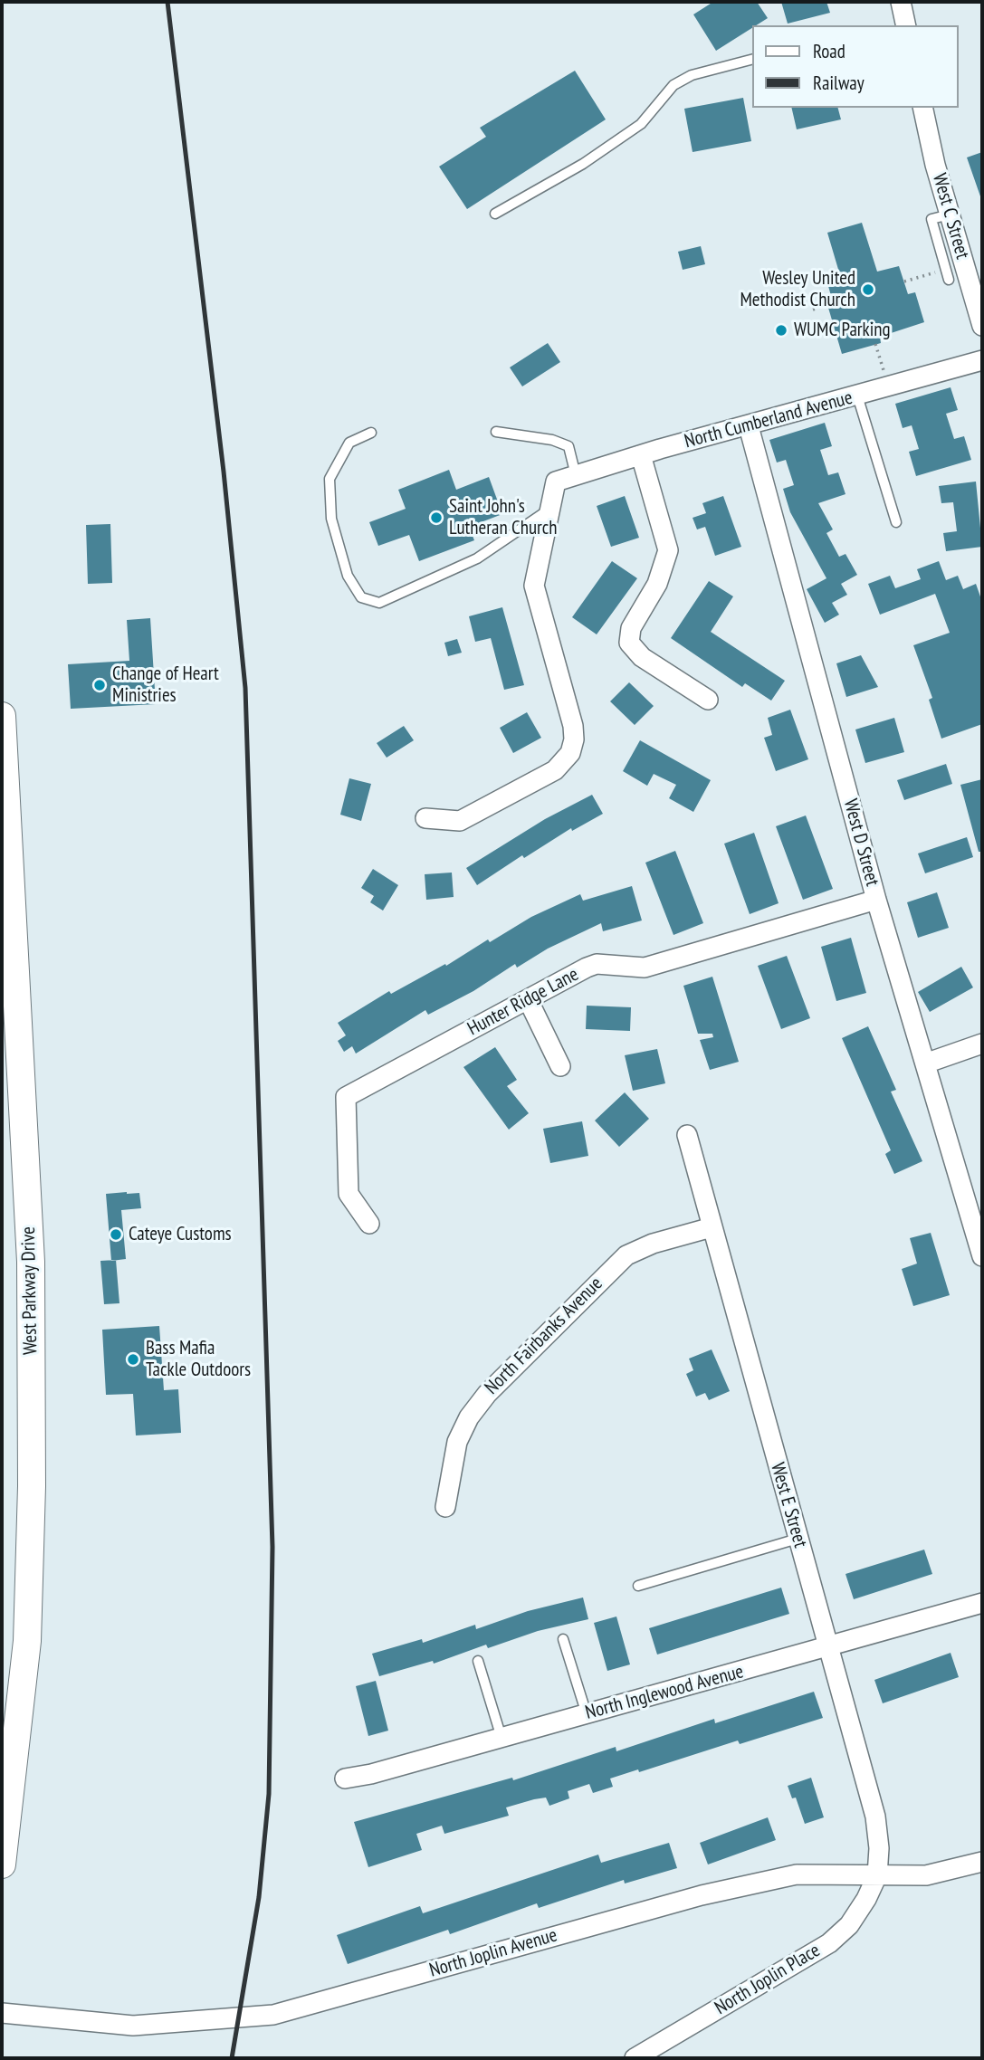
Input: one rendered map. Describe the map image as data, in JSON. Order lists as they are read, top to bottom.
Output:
{
  "streets": {
    "main road": ["West Parkway Drive"],
    "street": [
      "West C Street",
      "North Cumberland Avenue",
      "West D Street",
      "Hunter Ridge Lane",
      "North Fairbanks Avenue",
      "West E Street",
      "North Inglewood Avenue",
      "North Joplin Avenue",
      "North Joplin Place"
    ]
  },
  "crossings": [
    ["North Cumberland Avenue", "West D Street"],
    ["West D Street", "Hunter Ridge Lane"],
    ["North Fairbanks Avenue", "West E Street"],
    ["West E Street", "North Inglewood Avenue"],
    ["West E Street", "North Joplin Avenue"],
    ["West E Street", "North Joplin Place"],
    ["North Joplin Avenue", "North Joplin Place"]
  ],
  "places": [
    "Wesley United Methodist Church",
    "WUMC Parking",
    "Saint John's Lutheran Church",
    "Change of Heart Ministries",
    "Cateye Customs",
    "Bass Mafia Tackle Outdoors"
  ],
  "legend": ["Road", "Railway"]
}
